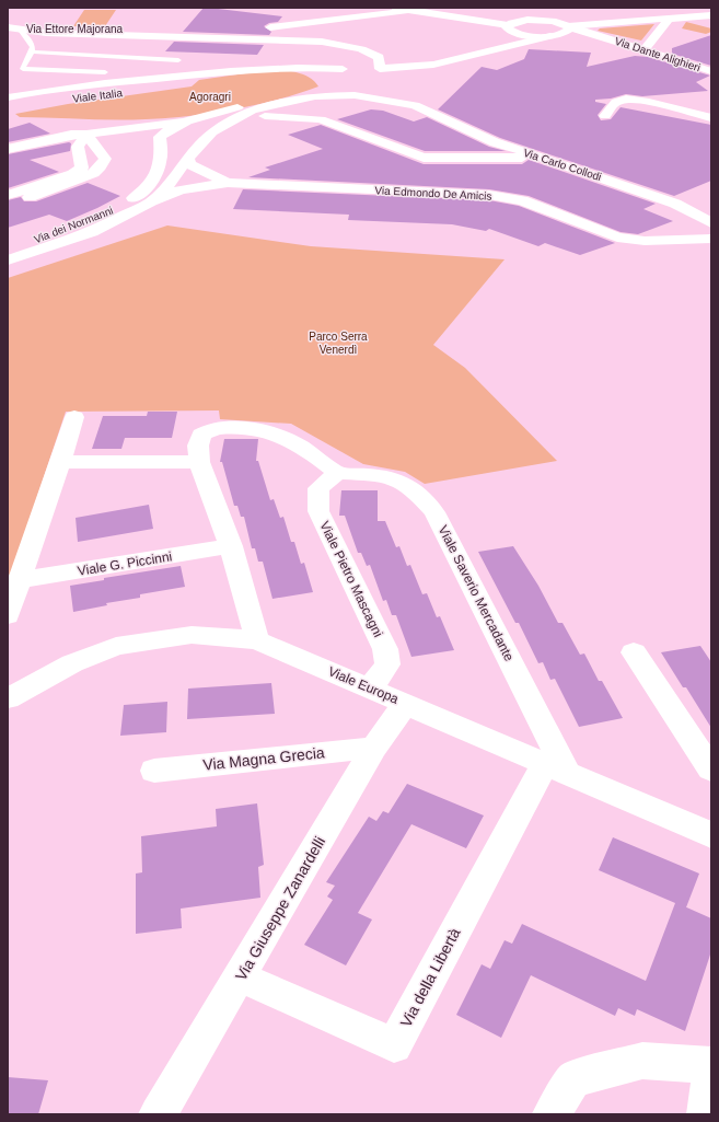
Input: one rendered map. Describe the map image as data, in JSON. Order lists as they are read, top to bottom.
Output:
{
  "streets": {
    "street": [
      "Via Ettore Majorana",
      "Via Dante Alighieri",
      "Viale Italia",
      "Via Carlo Collodi",
      "Via Edmondo De Amicis",
      "Via dei Normanni",
      "Viale G. Piccinni",
      "Viale Pietro Mascagni",
      "Viale Saverio Mercadante",
      "Viale Europa",
      "Via Magna Grecia",
      "Via Giuseppe Zanardelli",
      "Via della Libertà"
    ]
  },
  "crossings": [
    ["Viale Italia", "Via Carlo Collodi"],
    ["Viale Italia", "Via dei Normanni"],
    ["Via Carlo Collodi", "Via dei Normanni"],
    ["Viale Pietro Mascagni", "Viale Saverio Mercadante"],
    ["Viale Pietro Mascagni", "Viale Europa"],
    ["Viale Saverio Mercadante", "Viale Europa"],
    ["Viale Saverio Mercadante", "Via della Libertà"],
    ["Viale Europa", "Via Giuseppe Zanardelli"],
    ["Viale Europa", "Via della Libertà"],
    ["Via Magna Grecia", "Via Giuseppe Zanardelli"],
    ["Via Giuseppe Zanardelli", "Via della Libertà"]
  ],
  "parks": ["Agoragri", "Parco Serra Venerdì"]
}
